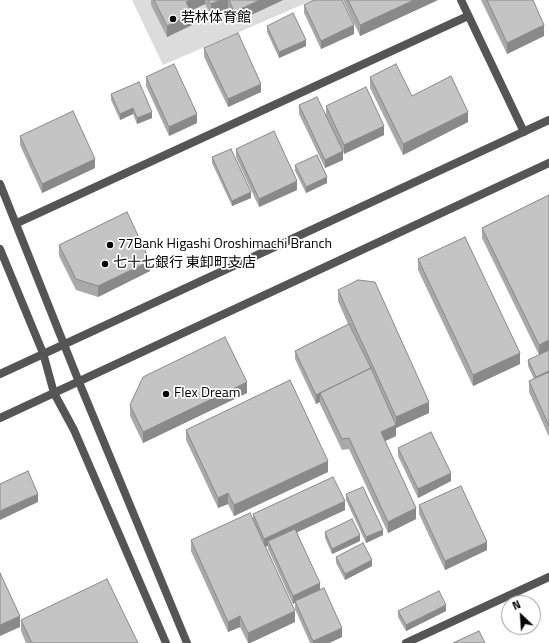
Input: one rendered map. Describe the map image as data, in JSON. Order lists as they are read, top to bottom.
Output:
{
  "places": [
    "若林体育館",
    "77Bank Higashi Oroshimachi Branch",
    "七十七銀行 東卸町支店",
    "Flex Dream"
  ],
  "north": "top left"
}
